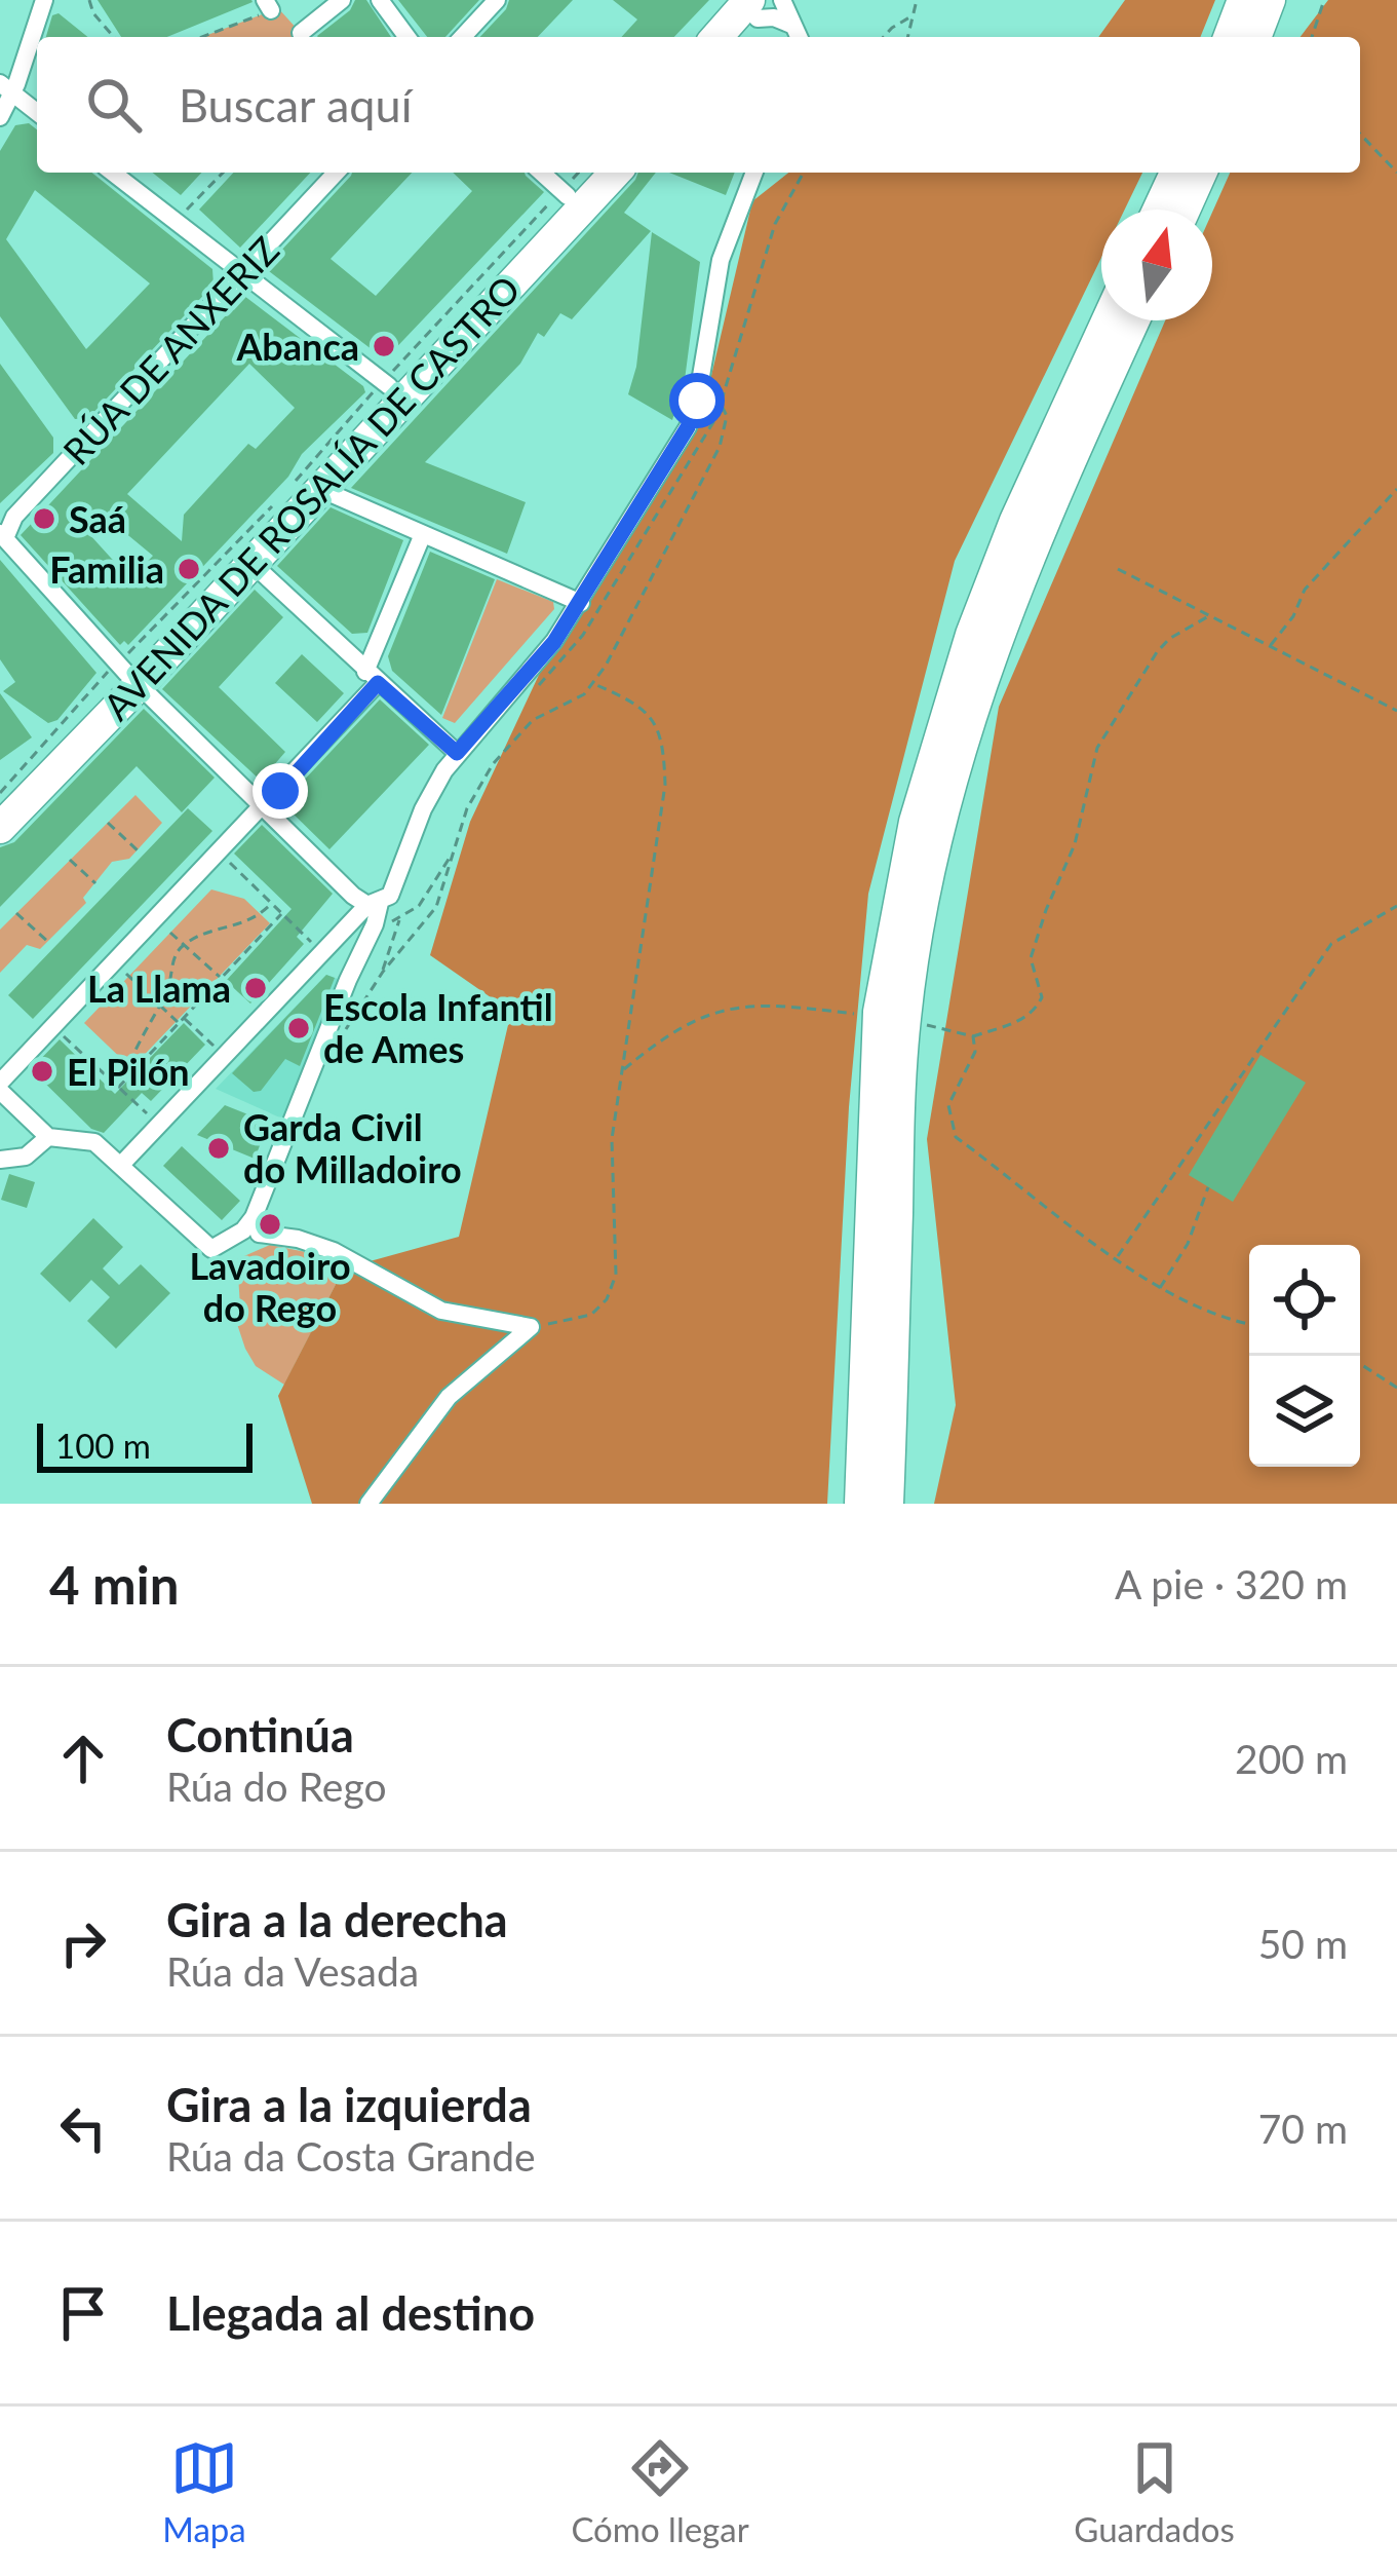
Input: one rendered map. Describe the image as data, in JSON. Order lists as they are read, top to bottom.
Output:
{
  "streets": {
    "highway": ["AVENIDA DE ROSALÍA DE CASTRO"],
    "street": ["RÚA DE ANXERIZ"]
  },
  "places": [
    "Abanca",
    "Saá",
    "Familia",
    "La Llama",
    "Escola Infantil de Ames",
    "El Pilón",
    "Garda Civil do Milladoiro",
    "Lavadoiro do Rego"
  ],
  "scale_bar": "100 m",
  "north": "top",
  "page": {
    "search": "Buscar aquí",
    "scale": "100 m",
    "heading": ["4 min", "A pie · 320 m"],
    "list": [
      ["Continúa", "Rúa do Rego", "200 m"],
      ["Gira a la derecha", "Rúa da Vesada", "50 m"],
      ["Gira a la izquierda", "Rúa da Costa Grande", "70 m"],
      "Llegada al destino"
    ],
    "nav": ["Mapa", "Cómo llegar", "Guardados"]
  }
}
